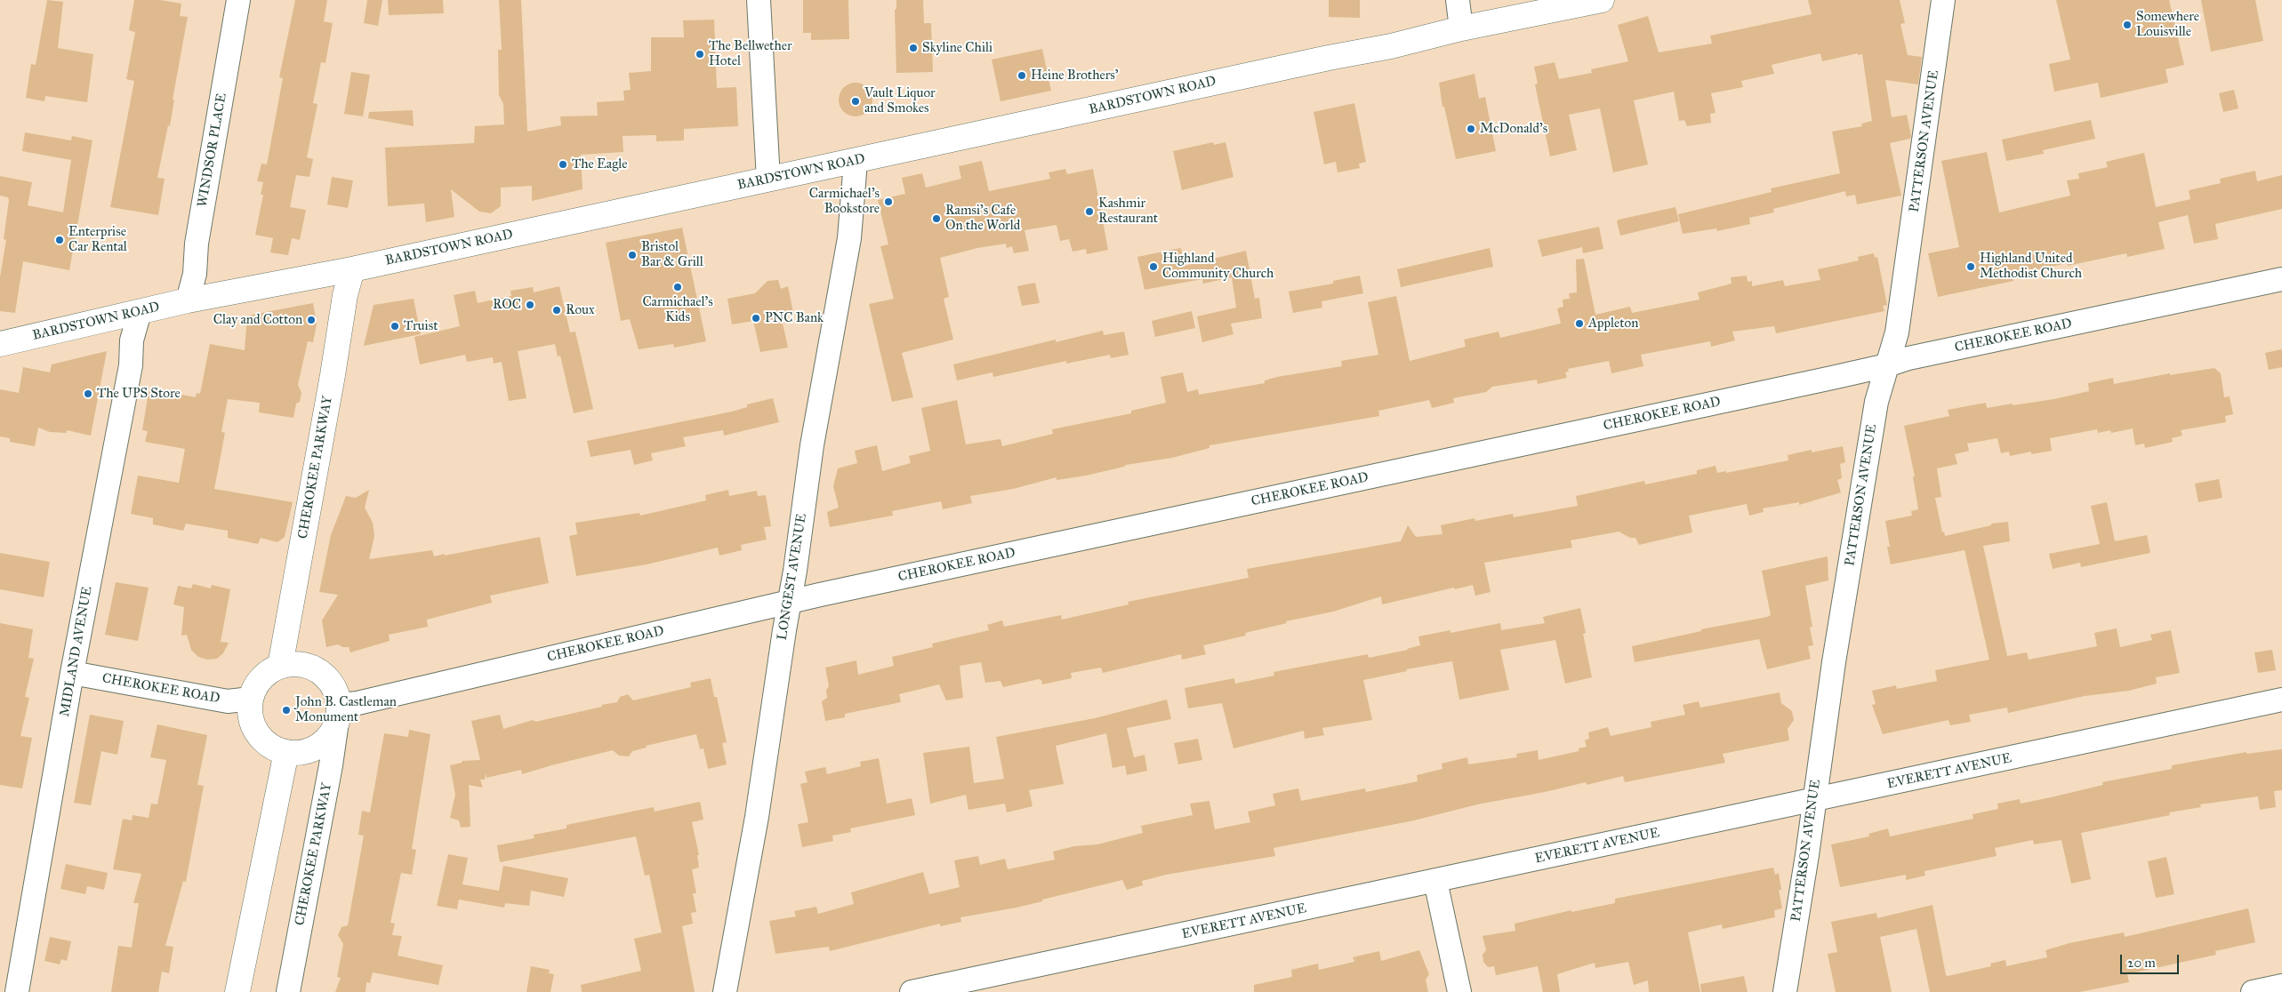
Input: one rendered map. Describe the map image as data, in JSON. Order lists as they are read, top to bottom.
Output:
{
  "streets": {
    "main road": ["BARDSTOWN ROAD", "CHEROKEE PARKWAY"],
    "street": [
      "PATTERSON AVENUE",
      "WINDSOR PLACE",
      "CHEROKEE ROAD",
      "LONGEST AVENUE",
      "MIDLAND AVENUE",
      "EVERETT AVENUE"
    ]
  },
  "crossings": [
    ["BARDSTOWN ROAD", "WINDSOR PLACE"],
    ["BARDSTOWN ROAD", "CHEROKEE PARKWAY"],
    ["BARDSTOWN ROAD", "LONGEST AVENUE"],
    ["BARDSTOWN ROAD", "MIDLAND AVENUE"],
    ["PATTERSON AVENUE", "CHEROKEE ROAD"],
    ["PATTERSON AVENUE", "EVERETT AVENUE"],
    ["CHEROKEE ROAD", "CHEROKEE PARKWAY"],
    ["CHEROKEE ROAD", "LONGEST AVENUE"],
    ["CHEROKEE ROAD", "MIDLAND AVENUE"]
  ],
  "places": [
    "Somewhere Louisville",
    "Skyline Chili",
    "The Bellwether Hotel",
    "Heine Brothers’",
    "Vault Liquor and Smokes",
    "McDonald's",
    "The Eagle",
    "Carmichael's Bookstore",
    "Kashmir Restaurant",
    "Ramsi's Cafe On the World",
    "Enterprise Car Rental",
    "Bristol Bar & Grill",
    "Highland Community Church",
    "Highland United Methodist Church",
    "Carmichael's Kids",
    "ROC",
    "Roux",
    "PNC Bank",
    "Clay and Cotton",
    "Appleton",
    "Truist",
    "The UPS Store",
    "John B. Castleman Monument"
  ],
  "scale_bar": "20 m"
}
